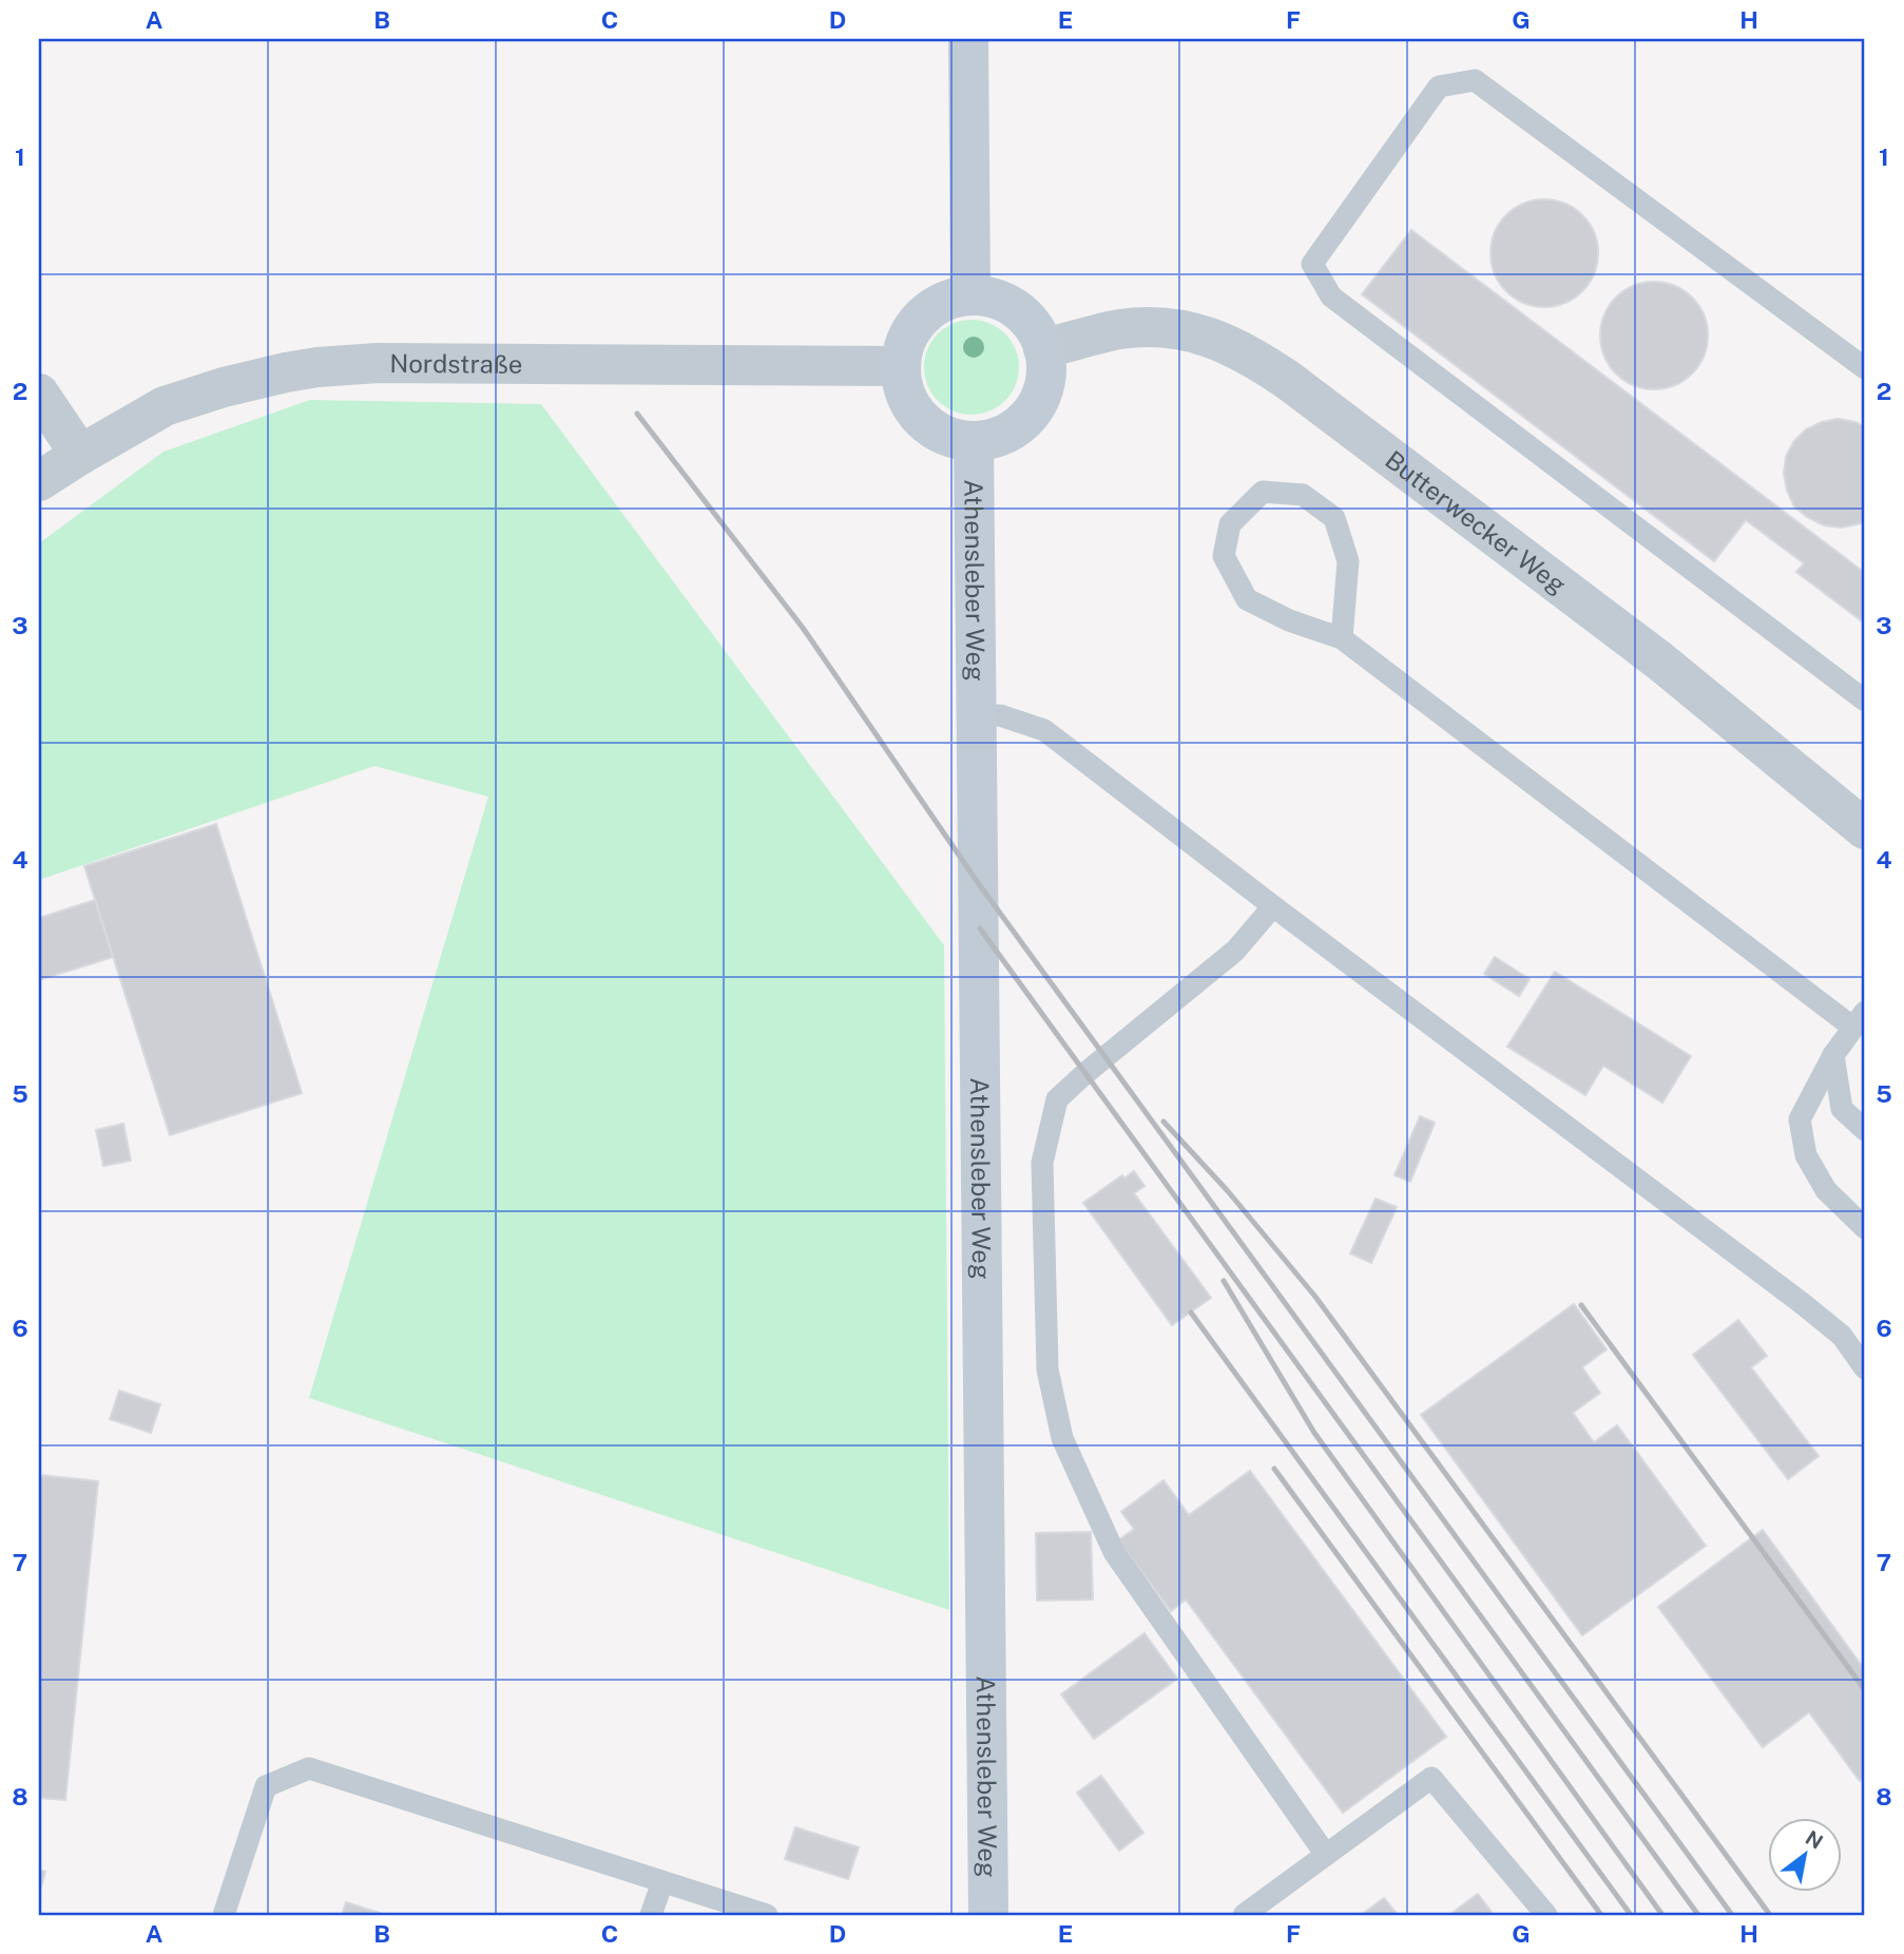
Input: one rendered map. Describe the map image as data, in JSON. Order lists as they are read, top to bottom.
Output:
{
  "streets": {
    "main road": ["Athensleber Weg"],
    "street": ["Nordstraße", "Butterwecker Weg"]
  },
  "crossings": [
    ["Nordstraße", "Butterwecker Weg"],
    ["Nordstraße", "Athensleber Weg"],
    ["Butterwecker Weg", "Athensleber Weg"]
  ],
  "north": "top right",
  "grid": {
    "columns": [
      "A",
      "B",
      "C",
      "D",
      "E",
      "F",
      "G",
      "H"
    ],
    "rows": [
      "1",
      "2",
      "3",
      "4",
      "5",
      "6",
      "7",
      "8"
    ]
  }
}
